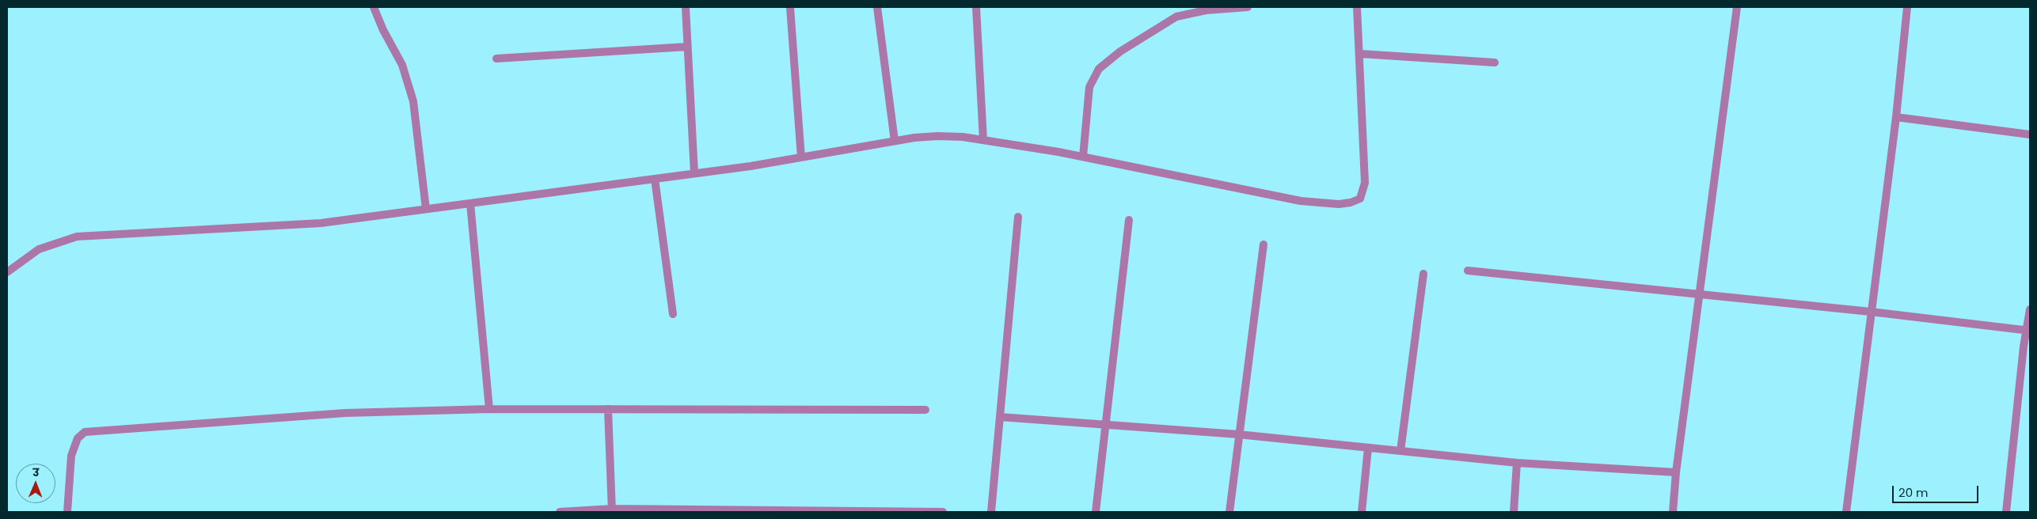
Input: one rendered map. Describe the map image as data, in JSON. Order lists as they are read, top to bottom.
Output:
{
  "scale_bar": "20 m",
  "north": "top"
}
